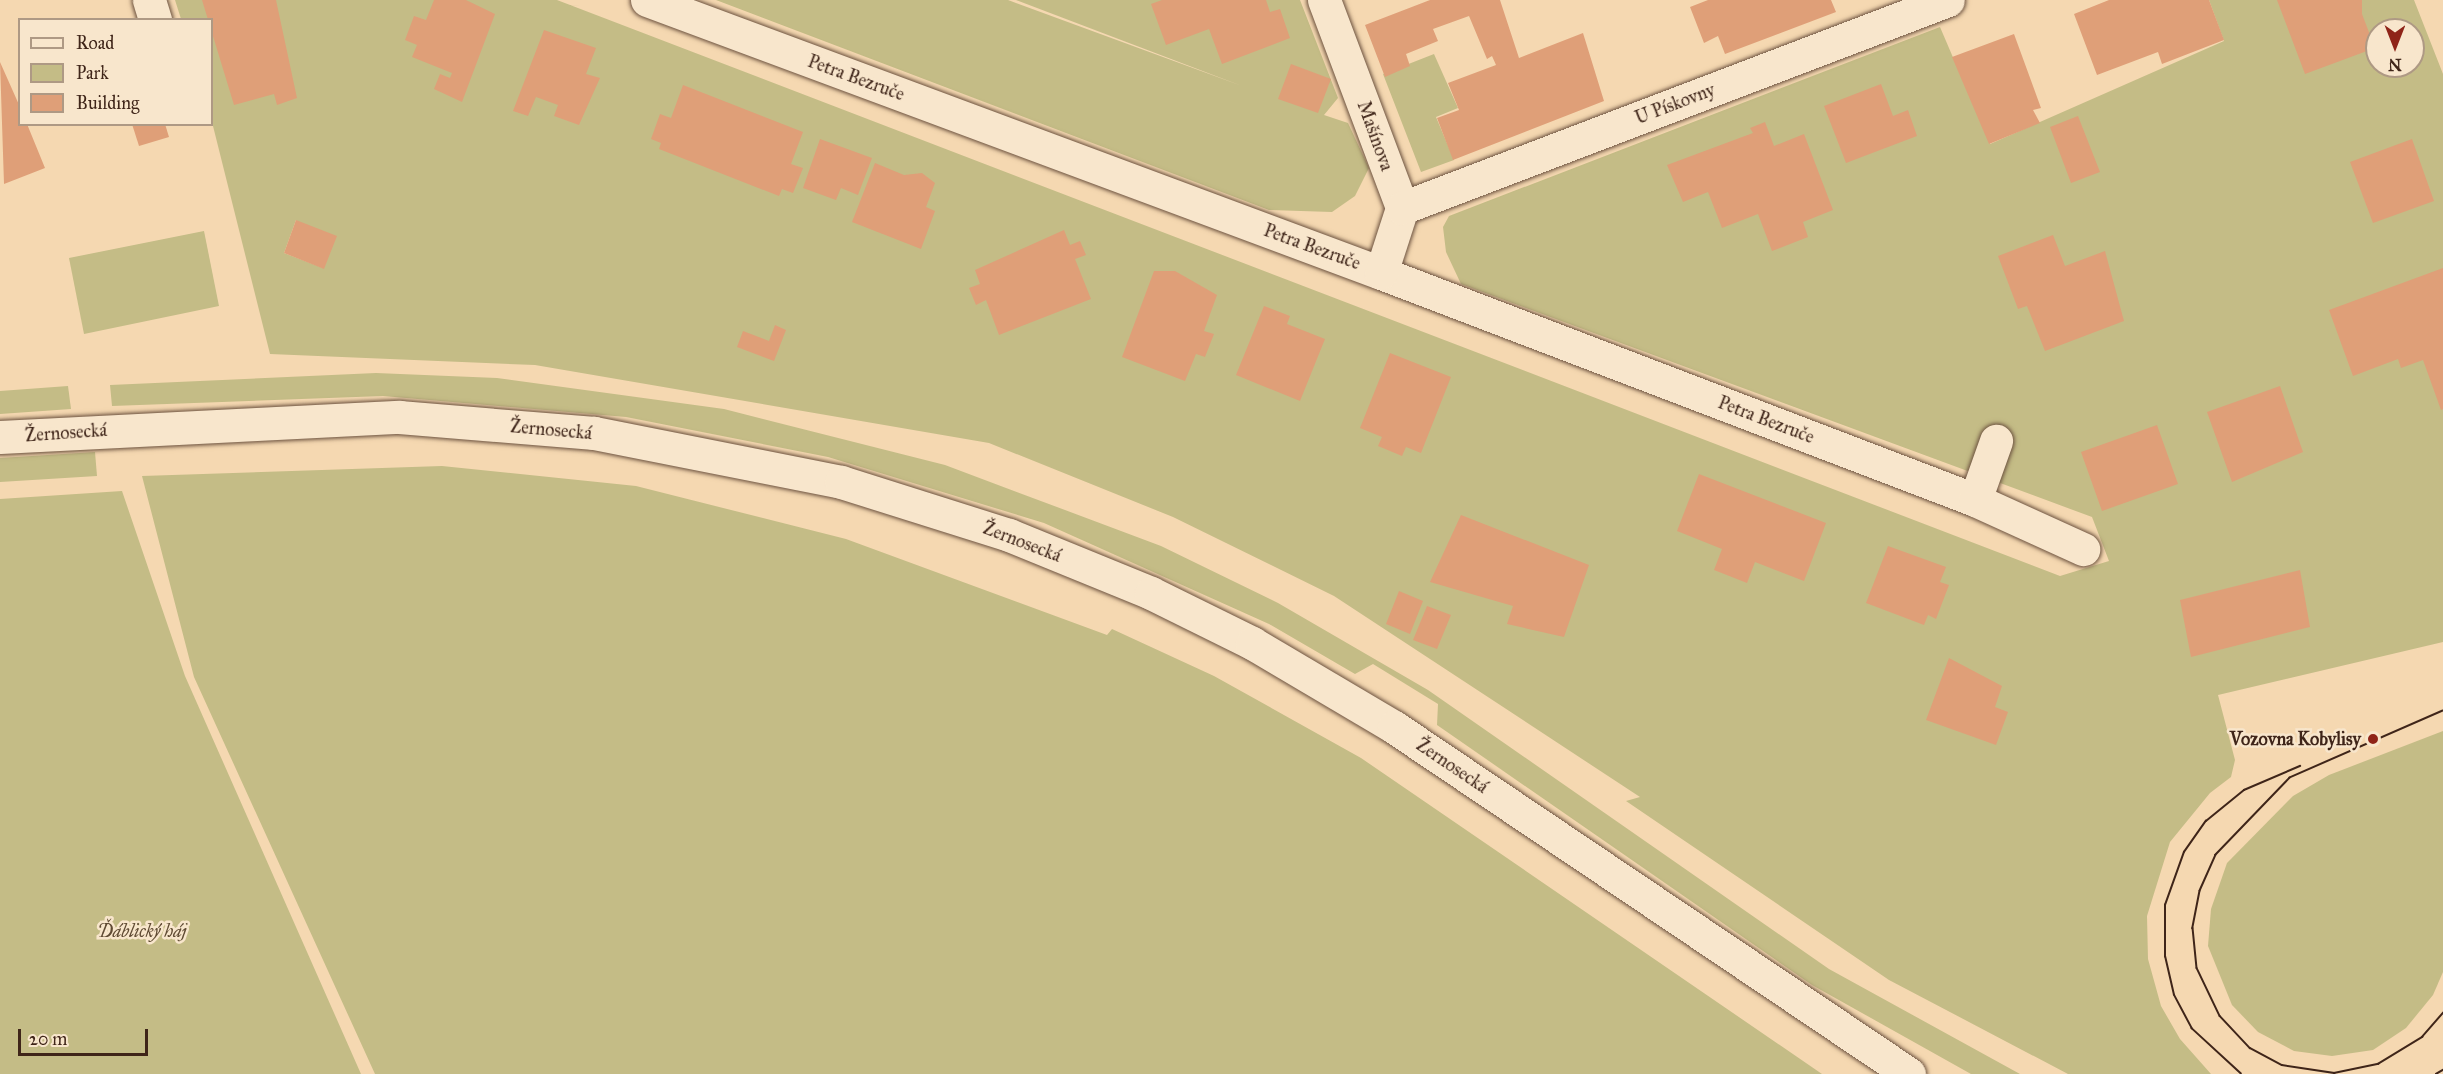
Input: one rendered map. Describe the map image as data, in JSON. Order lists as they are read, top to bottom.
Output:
{
  "streets": {
    "street": [
      "Petra Bezruče",
      "U Pískovny",
      "Mašínova",
      "Žernosecká"
    ]
  },
  "crossings": [
    ["U Pískovny", "Mašínova"]
  ],
  "parks": ["Ďáblický háj"],
  "places": ["Vozovna Kobylisy"],
  "legend": ["Road", "Park", "Building"],
  "scale_bar": "20 m",
  "north": "bottom"
}
